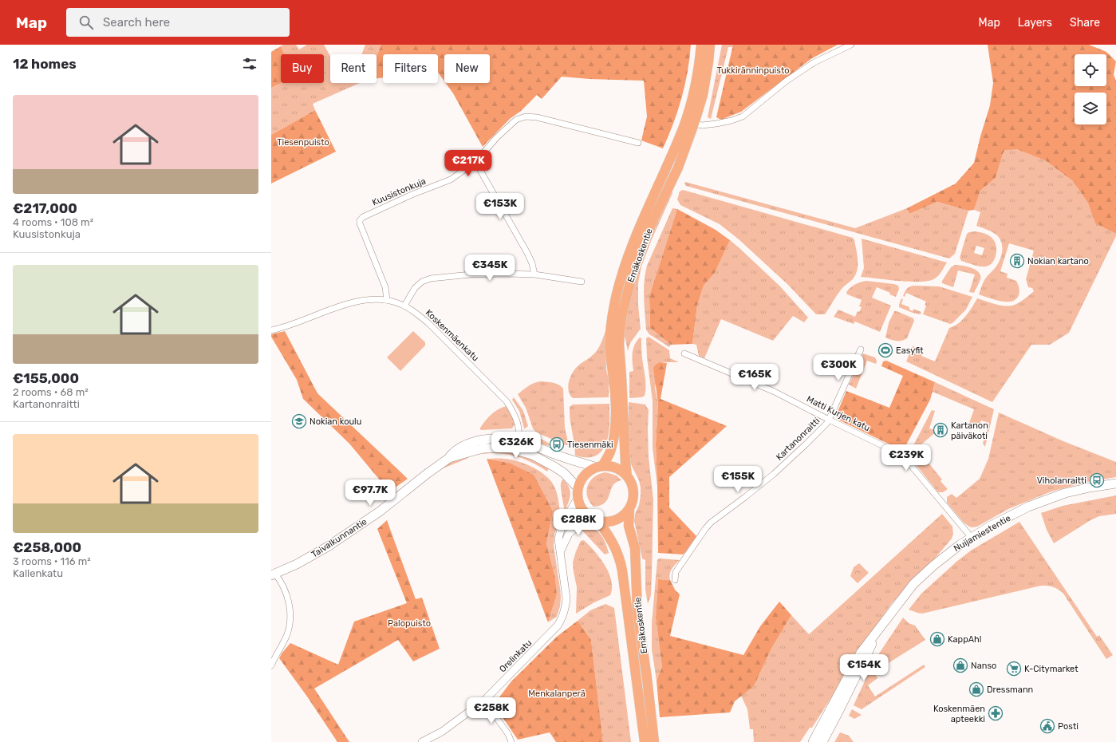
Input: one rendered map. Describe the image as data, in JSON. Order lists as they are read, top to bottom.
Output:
{
  "streets": {
    "main road": ["Emäkoskentie", "Nuijamiestentie", "Taivalkunnantie"],
    "street": [
      "Kuusistonkuja",
      "Koskenmäenkatu",
      "Matti Kurjen katu",
      "Kartanonraitti",
      "Orelinkatu"
    ]
  },
  "crossings": [
    ["Kuusistonkuja", "Koskenmäenkatu"],
    ["Emäkoskentie", "Taivalkunnantie"],
    ["Emäkoskentie", "Orelinkatu"],
    ["Koskenmäenkatu", "Taivalkunnantie"],
    ["Matti Kurjen katu", "Kartanonraitti"],
    ["Matti Kurjen katu", "Nuijamiestentie"],
    ["Taivalkunnantie", "Orelinkatu"]
  ],
  "parks": [
    "Tukkiränninpuisto",
    "Tiesenpuisto",
    "Palopuisto",
    "Menkalanperä"
  ],
  "places": {
    "building": ["Nokian kartano", "Kartanon päiväkoti"],
    "sports": ["Easyfit"],
    "school or university": ["Nokian koulu"],
    "bus stop": ["Tiesenmäki", "Viholanraitti"],
    "shop": ["KappAhl", "Nanso", "Dressmann"],
    "supermarket": ["K-Citymarket"],
    "pharmacy": ["Koskenmäen apteekki"],
    "public building": ["Posti"]
  },
  "page": {
    "header": "Map",
    "search": "Search here",
    "nav": ["Map", "Layers", "Share"],
    "heading": "12 homes",
    "chip": [
      "Buy",
      "Rent",
      "Filters",
      "New"
    ],
    "list": [
      {
        "name": "€217,000",
        "note": "4 rooms · 108 m² · Kuusistonkuja"
      },
      {
        "name": "€155,000",
        "note": "2 rooms · 68 m² · Kartanonraitti"
      },
      {
        "name": "€258,000",
        "note": "3 rooms · 116 m² · Kallenkatu"
      }
    ],
    "price": [
      "€217K",
      "€153K",
      "€345K",
      "€300K",
      "€165K",
      "€326K",
      "€239K",
      "€155K",
      "€97.7K",
      "€288K",
      "€154K",
      "€258K"
    ]
  }
}
